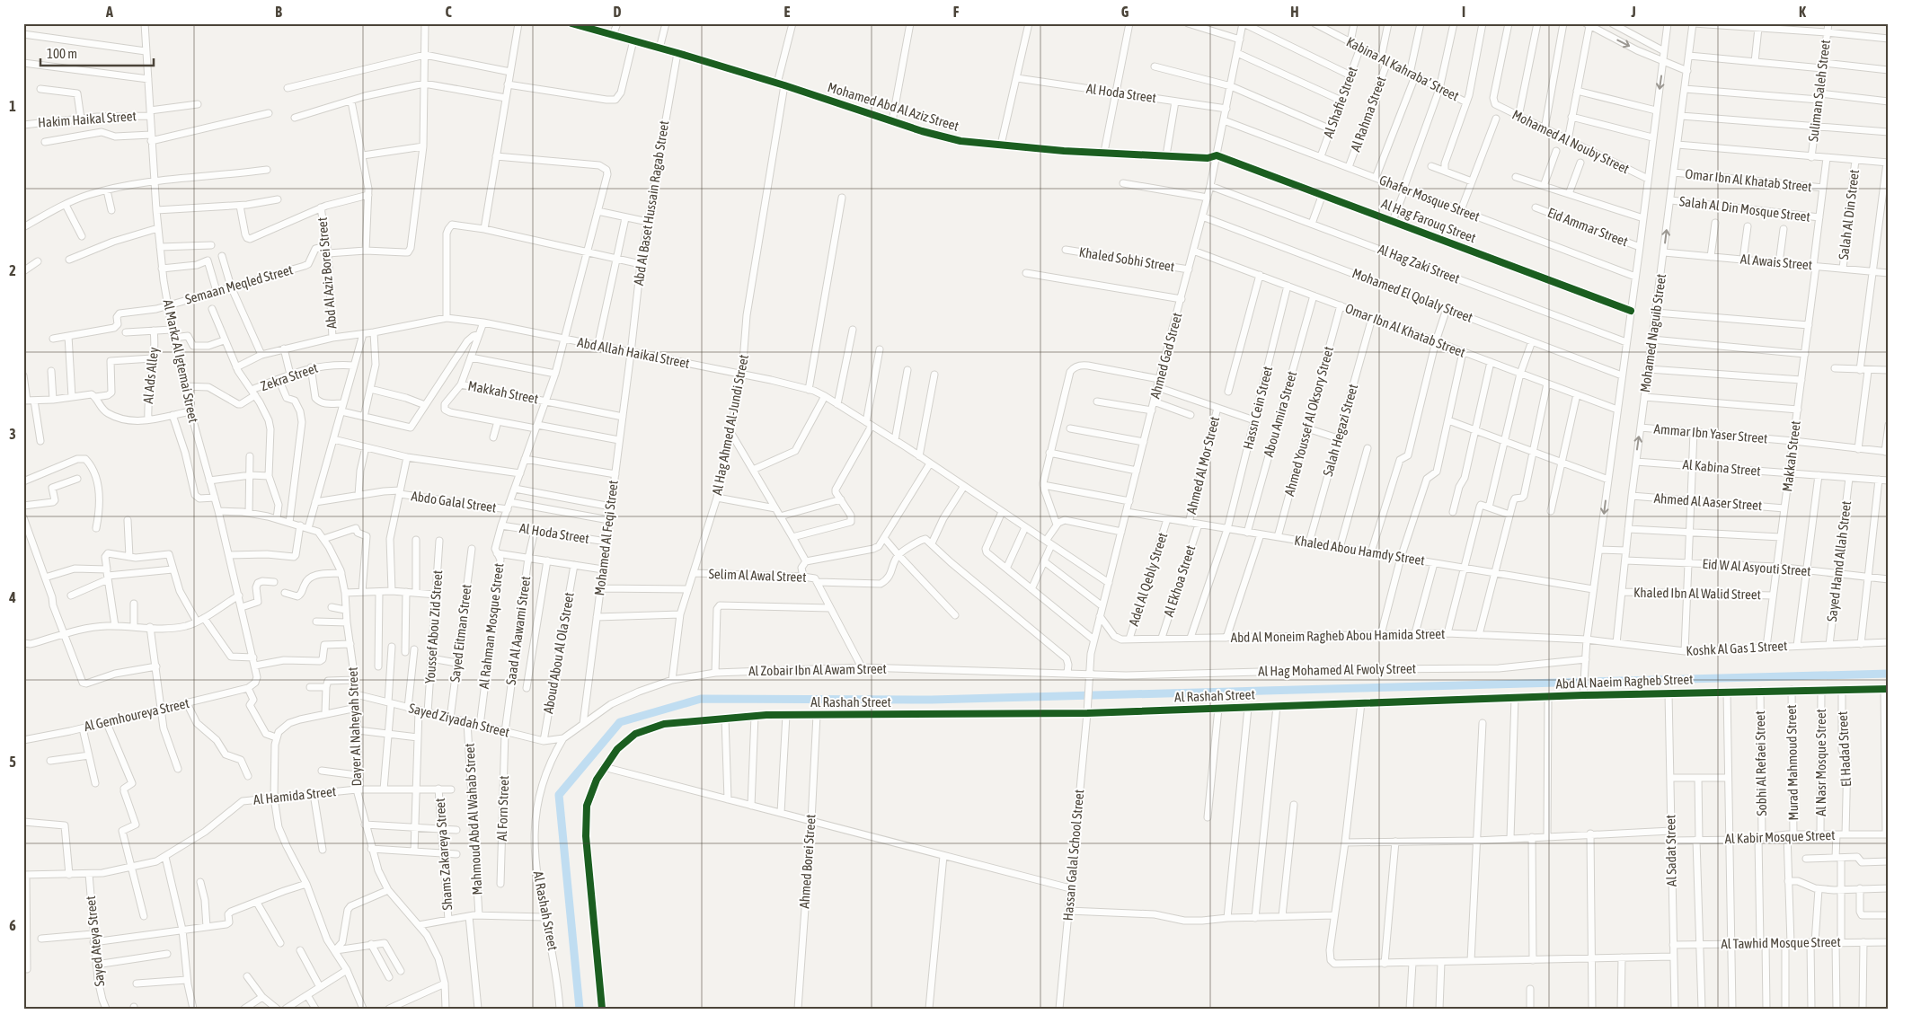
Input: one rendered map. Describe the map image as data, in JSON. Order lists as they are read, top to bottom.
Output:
{
  "streets": {
    "street": [
      "Kabina Al Kahraba' Street",
      "Suliman Saleh Street",
      "Al Hoda Street",
      "Al Shafie Street",
      "Mohamed Abd Al Aziz Street",
      "Al Rahma Street",
      "Hakim Haikal Street",
      "Mohamed Al Nouby Street",
      "Omar Ibn Al Khatab Street",
      "Ghafer Mosque Street",
      "Abd Al Baset Hussain Ragab Street",
      "Salah Al Din Mosque Street",
      "Salah Al Din Street",
      "Al Hag Farouq Street",
      "Eid Ammar Street",
      "Khaled Sobhi Street",
      "Al Awais Street",
      "Al Hag Zaki Street",
      "Abd Al Aziz Borei Street",
      "Semaan Meqled Street",
      "Mohamed El Qolaly Street",
      "Mohamed Naguib Street",
      "Abd Allah Haikal Street",
      "Ahmed Gad Street",
      "Al Markz Al Igtemai Street",
      "Al Ads Alley",
      "Zekra Street",
      "Makkah Street",
      "Hassn Cein Street",
      "Abou Amira Street",
      "Ahmed Youssef Al Oksory Street",
      "Al Hag Ahmed Al-Jundi Street",
      "Salah Hegazi Street",
      "Ammar Ibn Yaser Street",
      "Ahmed Al Mor Street",
      "Al Kabina Street",
      "Abdo Galal Street",
      "Ahmed Al Aaser Street",
      "Mohamed Al Feqi Street",
      "Khaled Abou Hamdy Street",
      "Sayed Hamd Allah Street",
      "Eid W Al Asyouti Street",
      "Selim Al Awal Street",
      "Adel Al Qebly Street",
      "Al Ekhoa Street",
      "Khaled Ibn Al Walid Street",
      "Al Rahman Mosque Street",
      "Youssef Abou Zid Street",
      "Saad Al Aawami Street",
      "Sayed Eitman Street",
      "Abd Al Moneim Ragheb Abou Hamida Street",
      "Koshk Al Gas 1 Street",
      "Aboud Abou Al Ola Street",
      "Al Zobair Ibn Al Awam Street",
      "Al Hag Mohamed Al Fwoly Street",
      "Abd Al Naeim Ragheb Street",
      "Al Rashah Street",
      "Al Gemhoureya Street",
      "Sayed Ziyadah Street",
      "Dayer Al Naheyah Street",
      "El Hadad Street",
      "Murad Mahmoud Street",
      "Al Nasr Mosque Street",
      "Sobhi Al Refaei Street",
      "Al Hamida Street",
      "Al Forn Street",
      "Mahmoud Abd Al Wahab Street",
      "Al Kabir Mosque Street",
      "Al Sadat Street",
      "Shams Zakareya Street",
      "Hassan Galal School Street",
      "Ahmed Borei Street",
      "Sayed Ateya Street",
      "Al Tawhid Mosque Street"
    ]
  },
  "crossings": [
    ["Kabina Al Kahraba' Street", "Al Shafie Street"],
    ["Kabina Al Kahraba' Street", "Al Rahma Street"],
    ["Al Hoda Street", "Ahmed Gad Street"],
    ["Al Hoda Street", "Mohamed Al Feqi Street"],
    ["Al Hoda Street", "Al Rahman Mosque Street"],
    ["Al Hoda Street", "Saad Al Aawami Street"],
    ["Al Shafie Street", "Ghafer Mosque Street"],
    ["Mohamed Abd Al Aziz Street", "Abd Al Baset Hussain Ragab Street"],
    ["Mohamed Abd Al Aziz Street", "Al Hag Farouq Street"],
    ["Mohamed Abd Al Aziz Street", "Ahmed Gad Street"],
    ["Mohamed Abd Al Aziz Street", "Al Hag Ahmed Al-Jundi Street"],
    ["Al Rahma Street", "Ghafer Mosque Street"],
    ["Hakim Haikal Street", "Al Markz Al Igtemai Street"],
    ["Mohamed Al Nouby Street", "Mohamed Naguib Street"],
    ["Omar Ibn Al Khatab Street", "Mohamed Naguib Street"],
    ["Omar Ibn Al Khatab Street", "Ahmed Gad Street"],
    ["Omar Ibn Al Khatab Street", "Makkah Street"],
    ["Omar Ibn Al Khatab Street", "Hassn Cein Street"],
    ["Omar Ibn Al Khatab Street", "Abou Amira Street"],
    ["Omar Ibn Al Khatab Street", "Ahmed Youssef Al Oksory Street"],
    ["Omar Ibn Al Khatab Street", "Salah Hegazi Street"],
    ["Ghafer Mosque Street", "Mohamed Naguib Street"],
    ["Ghafer Mosque Street", "Ahmed Gad Street"],
    ["Abd Al Baset Hussain Ragab Street", "Abd Allah Haikal Street"],
    ["Abd Al Baset Hussain Ragab Street", "Mohamed Al Feqi Street"],
    ["Salah Al Din Mosque Street", "Mohamed Naguib Street"],
    ["Salah Al Din Mosque Street", "Makkah Street"],
    ["Salah Al Din Street", "Al Awais Street"],
    ["Al Hag Farouq Street", "Mohamed Naguib Street"],
    ["Al Hag Farouq Street", "Ahmed Gad Street"],
    ["Eid Ammar Street", "Mohamed Naguib Street"],
    ["Khaled Sobhi Street", "Ahmed Gad Street"],
    ["Al Awais Street", "Mohamed Naguib Street"],
    ["Al Awais Street", "Makkah Street"],
    ["Al Hag Zaki Street", "Mohamed Naguib Street"],
    ["Al Hag Zaki Street", "Ahmed Gad Street"],
    ["Abd Al Aziz Borei Street", "Semaan Meqled Street"],
    ["Abd Al Aziz Borei Street", "Abd Allah Haikal Street"],
    ["Semaan Meqled Street", "Al Markz Al Igtemai Street"],
    ["Mohamed El Qolaly Street", "Mohamed Naguib Street"],
    ["Mohamed El Qolaly Street", "Ahmed Gad Street"],
    ["Mohamed Naguib Street", "Ammar Ibn Yaser Street"],
    ["Mohamed Naguib Street", "Al Kabina Street"],
    ["Mohamed Naguib Street", "Ahmed Al Aaser Street"],
    ["Mohamed Naguib Street", "Khaled Abou Hamdy Street"],
    ["Mohamed Naguib Street", "Eid W Al Asyouti Street"],
    ["Mohamed Naguib Street", "Khaled Ibn Al Walid Street"],
    ["Mohamed Naguib Street", "Abd Al Moneim Ragheb Abou Hamida Street"],
    ["Mohamed Naguib Street", "Koshk Al Gas 1 Street"],
    ["Mohamed Naguib Street", "Al Hag Mohamed Al Fwoly Street"],
    ["Mohamed Naguib Street", "Abd Al Naeim Ragheb Street"],
    ["Abd Allah Haikal Street", "Ahmed Gad Street"],
    ["Abd Allah Haikal Street", "Al Hag Ahmed Al-Jundi Street"],
    ["Abd Allah Haikal Street", "Mohamed Al Feqi Street"],
    ["Abd Allah Haikal Street", "Al Rahman Mosque Street"],
    ["Ahmed Gad Street", "Khaled Abou Hamdy Street"],
    ["Ahmed Gad Street", "Abd Al Moneim Ragheb Abou Hamida Street"],
    ["Ahmed Gad Street", "Al Zobair Ibn Al Awam Street"],
    ["Ahmed Gad Street", "Al Hag Mohamed Al Fwoly Street"],
    ["Ahmed Gad Street", "Hassan Galal School Street"],
    ["Al Markz Al Igtemai Street", "Zekra Street"],
    ["Al Markz Al Igtemai Street", "Al Gemhoureya Street"],
    ["Al Markz Al Igtemai Street", "Dayer Al Naheyah Street"],
    ["Makkah Street", "Ammar Ibn Yaser Street"],
    ["Makkah Street", "Al Kabina Street"],
    ["Makkah Street", "Ahmed Al Aaser Street"],
    ["Makkah Street", "Mohamed Al Feqi Street"],
    ["Makkah Street", "Eid W Al Asyouti Street"],
    ["Makkah Street", "Khaled Ibn Al Walid Street"],
    ["Makkah Street", "Al Rahman Mosque Street"],
    ["Makkah Street", "Koshk Al Gas 1 Street"],
    ["Hassn Cein Street", "Khaled Abou Hamdy Street"],
    ["Hassn Cein Street", "Abd Al Moneim Ragheb Abou Hamida Street"],
    ["Abou Amira Street", "Khaled Abou Hamdy Street"],
    ["Ahmed Youssef Al Oksory Street", "Khaled Abou Hamdy Street"],
    ["Al Hag Ahmed Al-Jundi Street", "Selim Al Awal Street"],
    ["Al Hag Ahmed Al-Jundi Street", "Al Zobair Ibn Al Awam Street"],
    ["Salah Hegazi Street", "Khaled Abou Hamdy Street"],
    ["Ahmed Al Mor Street", "Khaled Abou Hamdy Street"],
    ["Al Kabina Street", "Sayed Hamd Allah Street"],
    ["Abdo Galal Street", "Al Rahman Mosque Street"],
    ["Mohamed Al Feqi Street", "Al Zobair Ibn Al Awam Street"],
    ["Khaled Abou Hamdy Street", "Adel Al Qebly Street"],
    ["Khaled Abou Hamdy Street", "Al Ekhoa Street"],
    ["Sayed Hamd Allah Street", "Eid W Al Asyouti Street"],
    ["Sayed Hamd Allah Street", "Koshk Al Gas 1 Street"],
    ["Selim Al Awal Street", "Al Zobair Ibn Al Awam Street"],
    ["Adel Al Qebly Street", "Abd Al Moneim Ragheb Abou Hamida Street"],
    ["Al Ekhoa Street", "Abd Al Moneim Ragheb Abou Hamida Street"],
    ["Al Rahman Mosque Street", "Sayed Ziyadah Street"],
    ["Youssef Abou Zid Street", "Sayed Ziyadah Street"],
    ["Saad Al Aawami Street", "Sayed Ziyadah Street"],
    ["Saad Al Aawami Street", "Al Forn Street"],
    ["Sayed Eitman Street", "Sayed Ziyadah Street"],
    ["Abd Al Moneim Ragheb Abou Hamida Street", "Koshk Al Gas 1 Street"],
    ["Aboud Abou Al Ola Street", "Sayed Ziyadah Street"],
    ["Al Zobair Ibn Al Awam Street", "Al Hag Mohamed Al Fwoly Street"],
    ["Al Zobair Ibn Al Awam Street", "Al Rashah Street"],
    ["Al Zobair Ibn Al Awam Street", "Sayed Ziyadah Street"],
    ["Abd Al Naeim Ragheb Street", "Al Rashah Street"],
    ["Abd Al Naeim Ragheb Street", "El Hadad Street"],
    ["Abd Al Naeim Ragheb Street", "Murad Mahmoud Street"],
    ["Abd Al Naeim Ragheb Street", "Al Nasr Mosque Street"],
    ["Abd Al Naeim Ragheb Street", "Sobhi Al Refaei Street"],
    ["Abd Al Naeim Ragheb Street", "Al Sadat Street"],
    ["Al Rashah Street", "Sayed Ziyadah Street"],
    ["Al Rashah Street", "Hassan Galal School Street"],
    ["Al Rashah Street", "Ahmed Borei Street"],
    ["Sayed Ziyadah Street", "Dayer Al Naheyah Street"],
    ["Sayed Ziyadah Street", "Al Forn Street"],
    ["Sayed Ziyadah Street", "Mahmoud Abd Al Wahab Street"],
    ["Dayer Al Naheyah Street", "Al Hamida Street"],
    ["El Hadad Street", "Al Kabir Mosque Street"],
    ["Murad Mahmoud Street", "Al Kabir Mosque Street"],
    ["Murad Mahmoud Street", "Al Tawhid Mosque Street"],
    ["Al Nasr Mosque Street", "Al Kabir Mosque Street"],
    ["Sobhi Al Refaei Street", "Al Kabir Mosque Street"],
    ["Sobhi Al Refaei Street", "Al Tawhid Mosque Street"],
    ["Al Hamida Street", "Shams Zakareya Street"],
    ["Al Hamida Street", "Sayed Ateya Street"],
    ["Al Kabir Mosque Street", "Al Sadat Street"],
    ["Al Sadat Street", "Al Tawhid Mosque Street"]
  ],
  "scale_bar": "100 m",
  "grid": {
    "columns": [
      "A",
      "B",
      "C",
      "D",
      "E",
      "F",
      "G",
      "H",
      "I",
      "J",
      "K"
    ],
    "rows": [
      "1",
      "2",
      "3",
      "4",
      "5",
      "6"
    ]
  }
}
